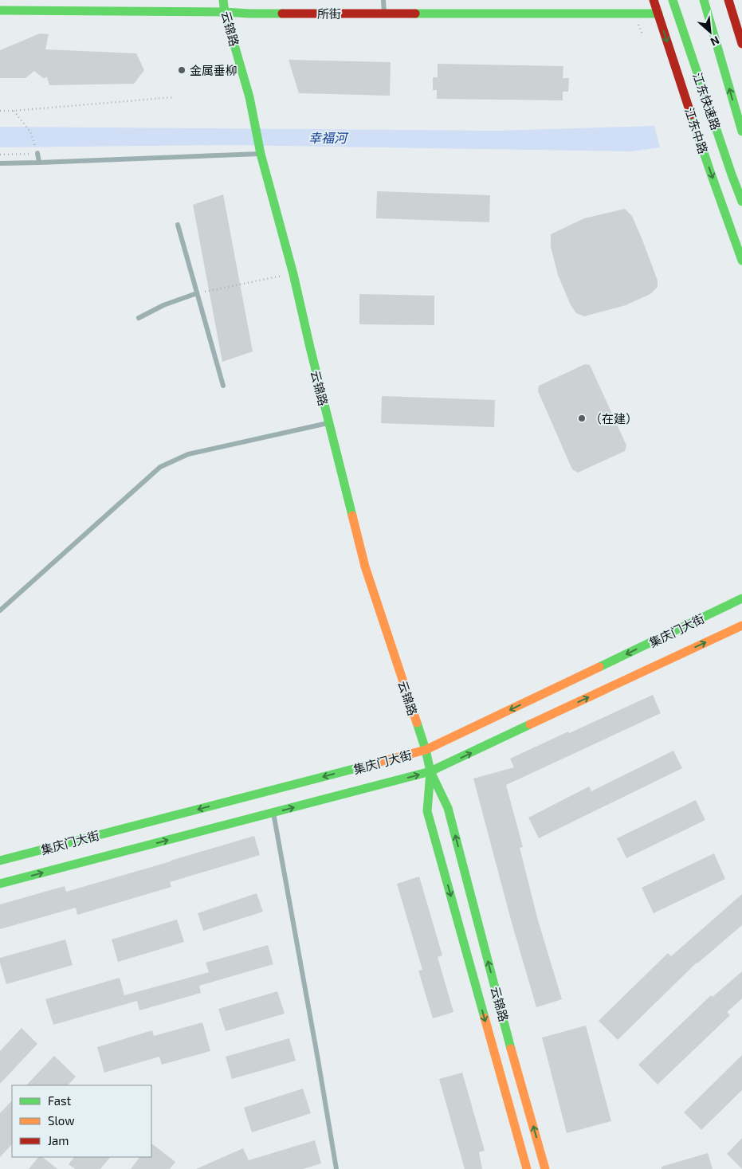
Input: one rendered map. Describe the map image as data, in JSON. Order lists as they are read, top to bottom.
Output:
{
  "streets": {
    "main road": [
      "所街",
      "云锦路",
      "江东快速路",
      "江东中路",
      "集庆门大街"
    ]
  },
  "crossings": [
    ["所街", "云锦路"],
    ["所街", "江东中路"],
    ["云锦路", "集庆门大街"]
  ],
  "one_way": ["江东中路"],
  "water": ["幸福河"],
  "places": ["金属垂柳", "（在建）"],
  "legend": ["Fast", "Slow", "Jam"],
  "north": "bottom right"
}
